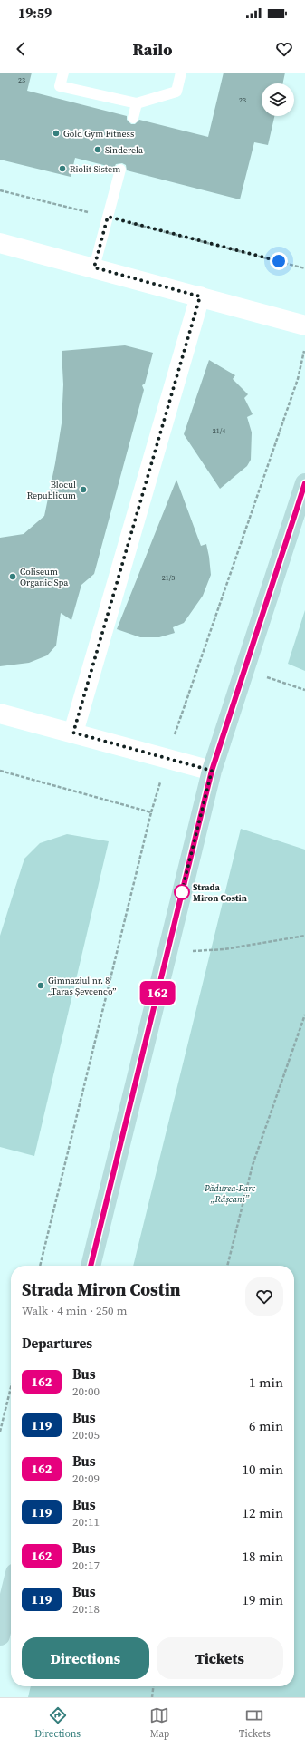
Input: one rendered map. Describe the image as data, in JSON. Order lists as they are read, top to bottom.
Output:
{
  "parks": ["Pădurea-Parc „Râșcani”"],
  "places": [
    "Gold Gym Fitness",
    "Sinderela",
    "Riolit Sistem",
    "Blocul Republicum",
    "Coliseum Organic Spa",
    "Strada Miron Costin",
    "Gimnaziul nr. 8 „Taras Șevcenco”"
  ],
  "lines": ["bus line 162"],
  "house_numbers": [
    "23",
    "23",
    "21/4",
    "21/3"
  ],
  "page": {
    "status": "19:59",
    "header": "Railo",
    "on_map": "162",
    "heading": [
      ["Strada Miron Costin", "Walk · 4 min · 250 m"],
      "Departures"
    ],
    "list": [
      {
        "mark": "162",
        "name": "Bus",
        "note": "20:00",
        "value": "1 min"
      },
      {
        "mark": "119",
        "name": "Bus",
        "note": "20:05",
        "value": "6 min"
      },
      {
        "mark": "162",
        "name": "Bus",
        "note": "20:09",
        "value": "10 min"
      },
      {
        "mark": "119",
        "name": "Bus",
        "note": "20:11",
        "value": "12 min"
      },
      {
        "mark": "162",
        "name": "Bus",
        "note": "20:17",
        "value": "18 min"
      },
      {
        "mark": "119",
        "name": "Bus",
        "note": "20:18",
        "value": "19 min"
      }
    ],
    "buttons": ["Directions", "Tickets"],
    "tabs": ["Directions", "Map", "Tickets"]
  }
}
